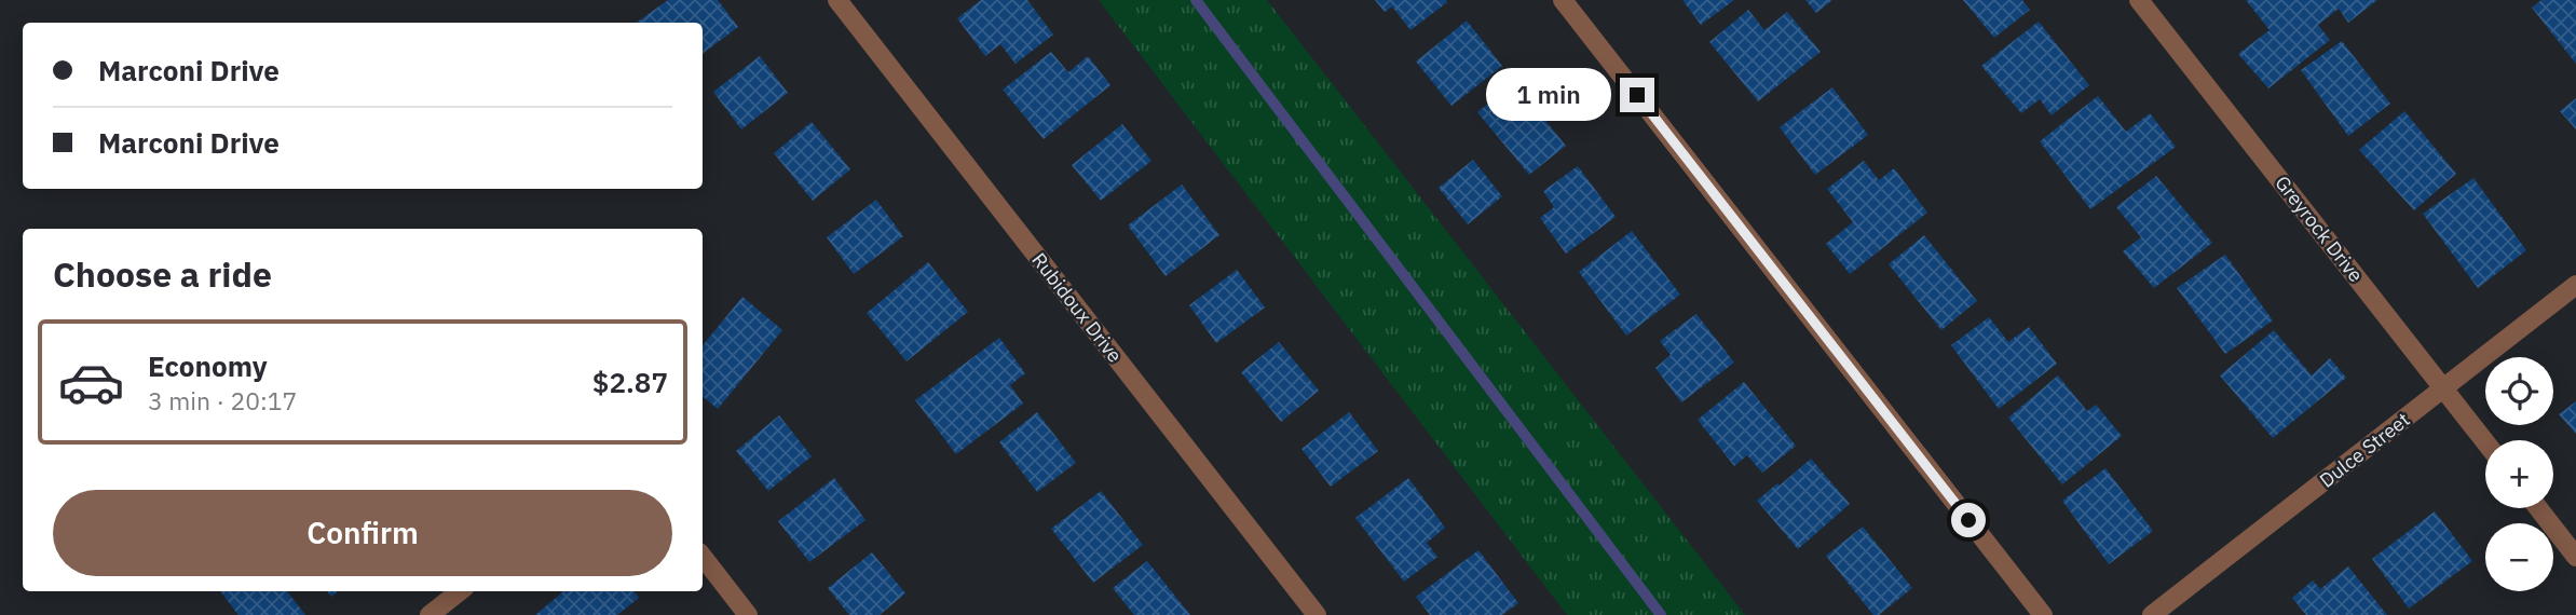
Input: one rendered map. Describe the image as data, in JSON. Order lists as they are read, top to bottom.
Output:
{
  "streets": {
    "street": ["Greyrock Drive", "Rubidoux Drive", "Dulce Street"]
  },
  "crossings": [
    ["Greyrock Drive", "Dulce Street"]
  ],
  "page": {
    "banner": ["Marconi Drive", "Marconi Drive"],
    "bubble": "1 min",
    "heading": "Choose a ride",
    "list": [
      {
        "name": "Economy",
        "note": "3 min · 20:17",
        "value": "$2.87"
      }
    ],
    "map_buttons": ["+", "−"],
    "buttons": "Confirm"
  }
}
